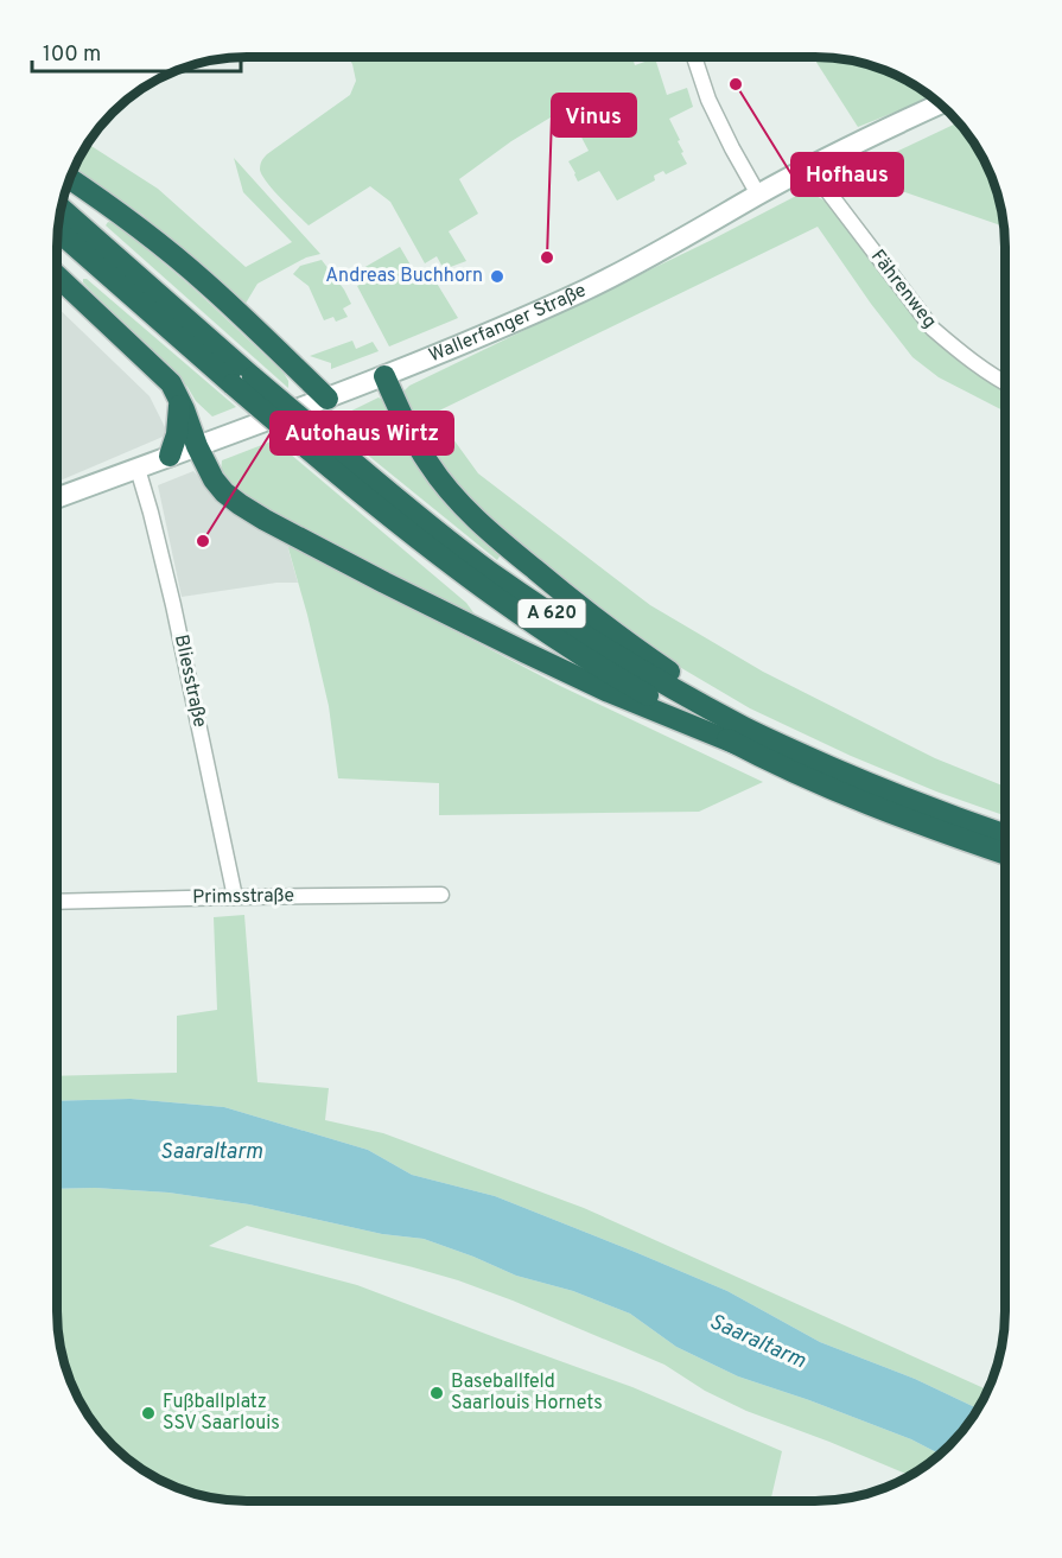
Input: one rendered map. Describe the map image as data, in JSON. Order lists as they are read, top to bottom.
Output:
{
  "streets": {
    "highway": ["A 620"],
    "main road": ["Wallerfanger Straße"],
    "street": ["Fährenweg", "Bliesstraße", "Primsstraße"]
  },
  "crossings": [
    ["Fährenweg", "Wallerfanger Straße"],
    ["Wallerfanger Straße", "Bliesstraße"],
    ["Bliesstraße", "Primsstraße"]
  ],
  "water": ["Saaraltarm"],
  "places": [
    "Hofhaus",
    "Vinus",
    "Andreas Buchhorn",
    "Autohaus Wirtz",
    "Baseballfeld Saarlouis Hornets",
    "Fußballplatz SSV Saarlouis"
  ],
  "scale_bar": "100 m"
}
